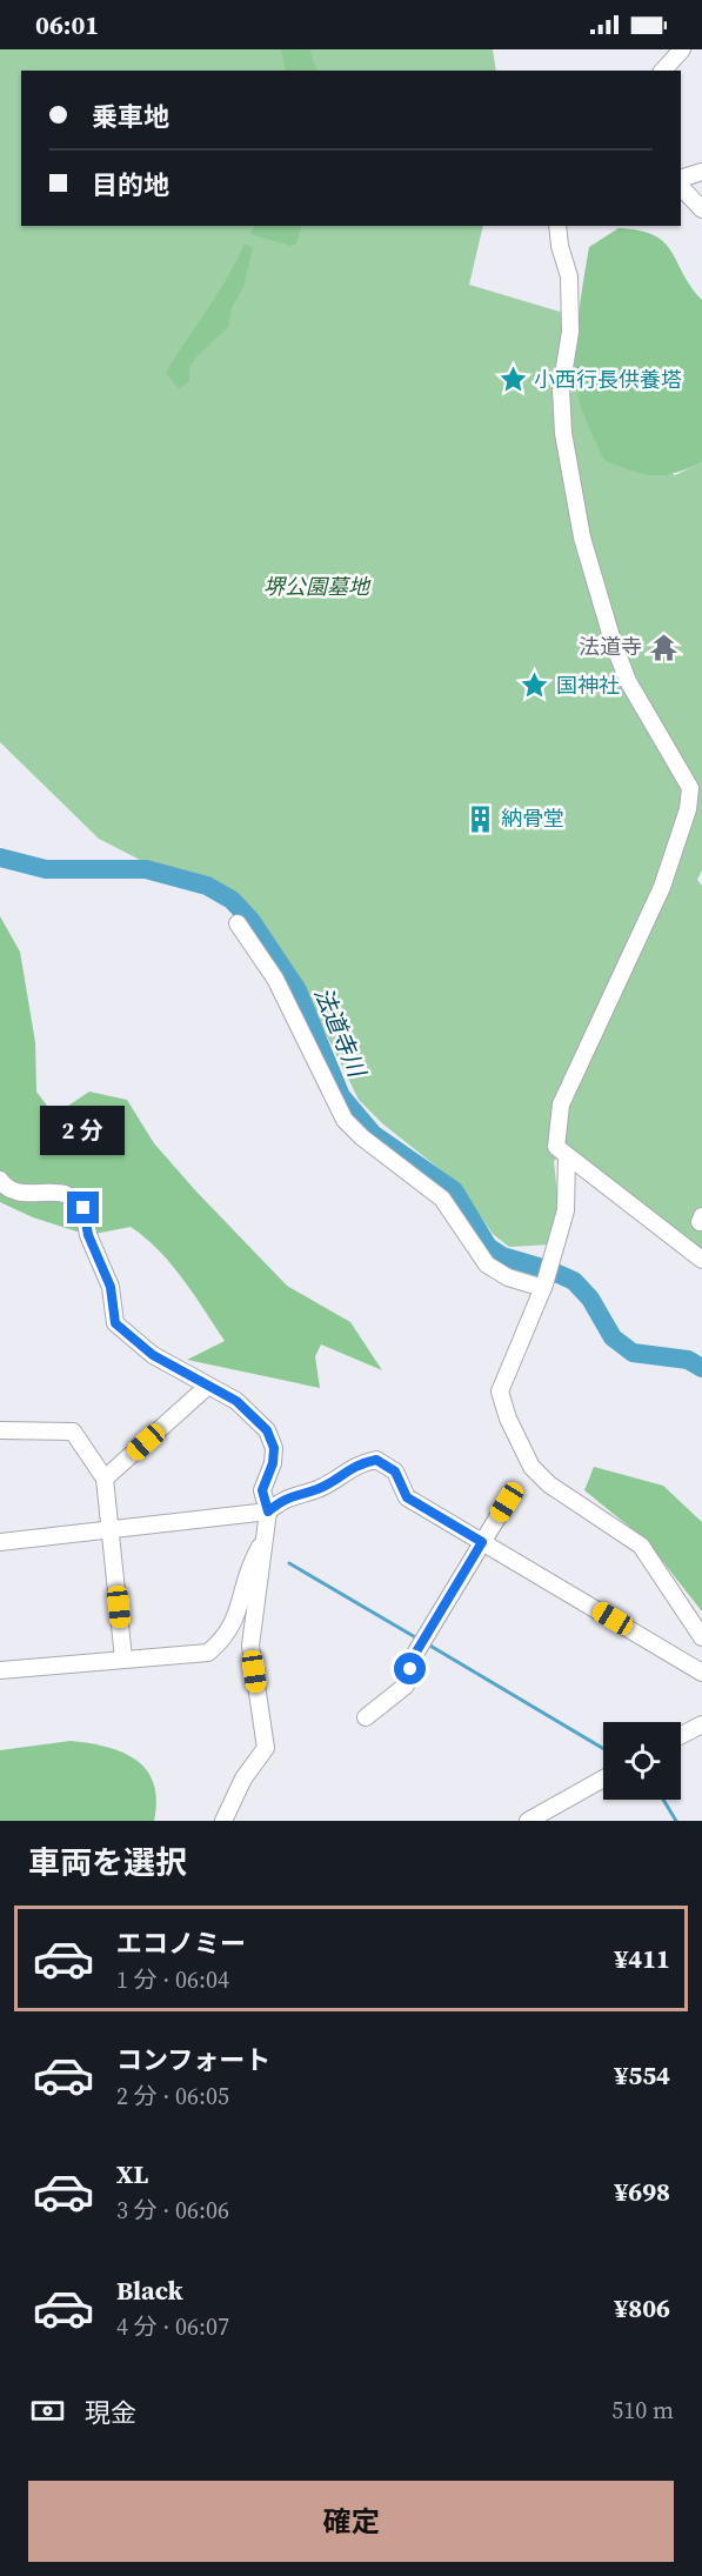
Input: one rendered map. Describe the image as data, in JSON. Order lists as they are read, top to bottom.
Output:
{
  "water": ["法道寺川"],
  "parks": ["堺公園墓地"],
  "places": {
    "place": ["小西行長供養塔", "国神社"],
    "temple": ["法道寺"],
    "building": ["納骨堂"]
  },
  "page": {
    "status": "06:01",
    "banner": ["乗車地", "目的地"],
    "bubble": "2 分",
    "heading": "車両を選択",
    "list": [
      {
        "name": "エコノミー",
        "note": "1 分 · 06:04",
        "value": "¥411"
      },
      {
        "name": "コンフォート",
        "note": "2 分 · 06:05",
        "value": "¥554"
      },
      {
        "name": "XL",
        "note": "3 分 · 06:06",
        "value": "¥698"
      },
      {
        "name": "Black",
        "note": "4 分 · 06:07",
        "value": "¥806"
      }
    ],
    "pay": ["現金", "510 m"],
    "buttons": "確定"
  }
}
